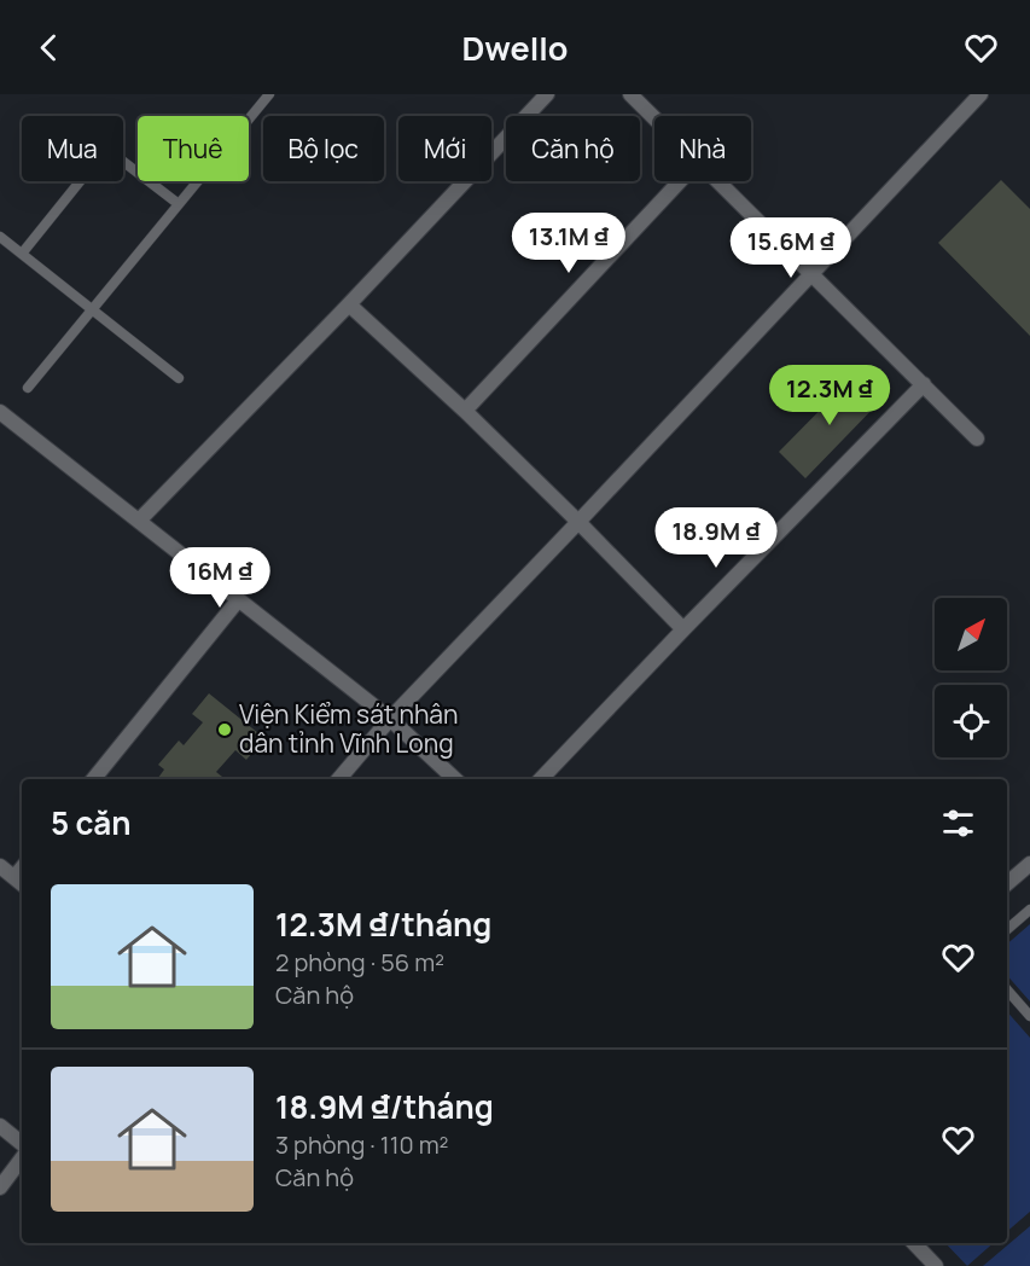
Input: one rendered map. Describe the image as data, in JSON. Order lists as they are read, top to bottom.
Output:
{
  "places": ["Viện Kiểm sát nhân dân tỉnh Vĩnh Long"],
  "north": "top right",
  "page": {
    "header": "Dwello",
    "chip": [
      "Mua",
      "Thuê",
      "Bộ lọc",
      "Mới",
      "Căn hộ",
      "Nhà"
    ],
    "price": [
      "13.1M ₫",
      "15.6M ₫",
      "12.3M ₫",
      "18.9M ₫",
      "16M ₫"
    ],
    "heading": "5 căn",
    "list": [
      {
        "name": "12.3M ₫/tháng",
        "note": "2 phòng · 56 m² · Căn hộ"
      },
      {
        "name": "18.9M ₫/tháng",
        "note": "3 phòng · 110 m² · Căn hộ"
      }
    ]
  }
}
